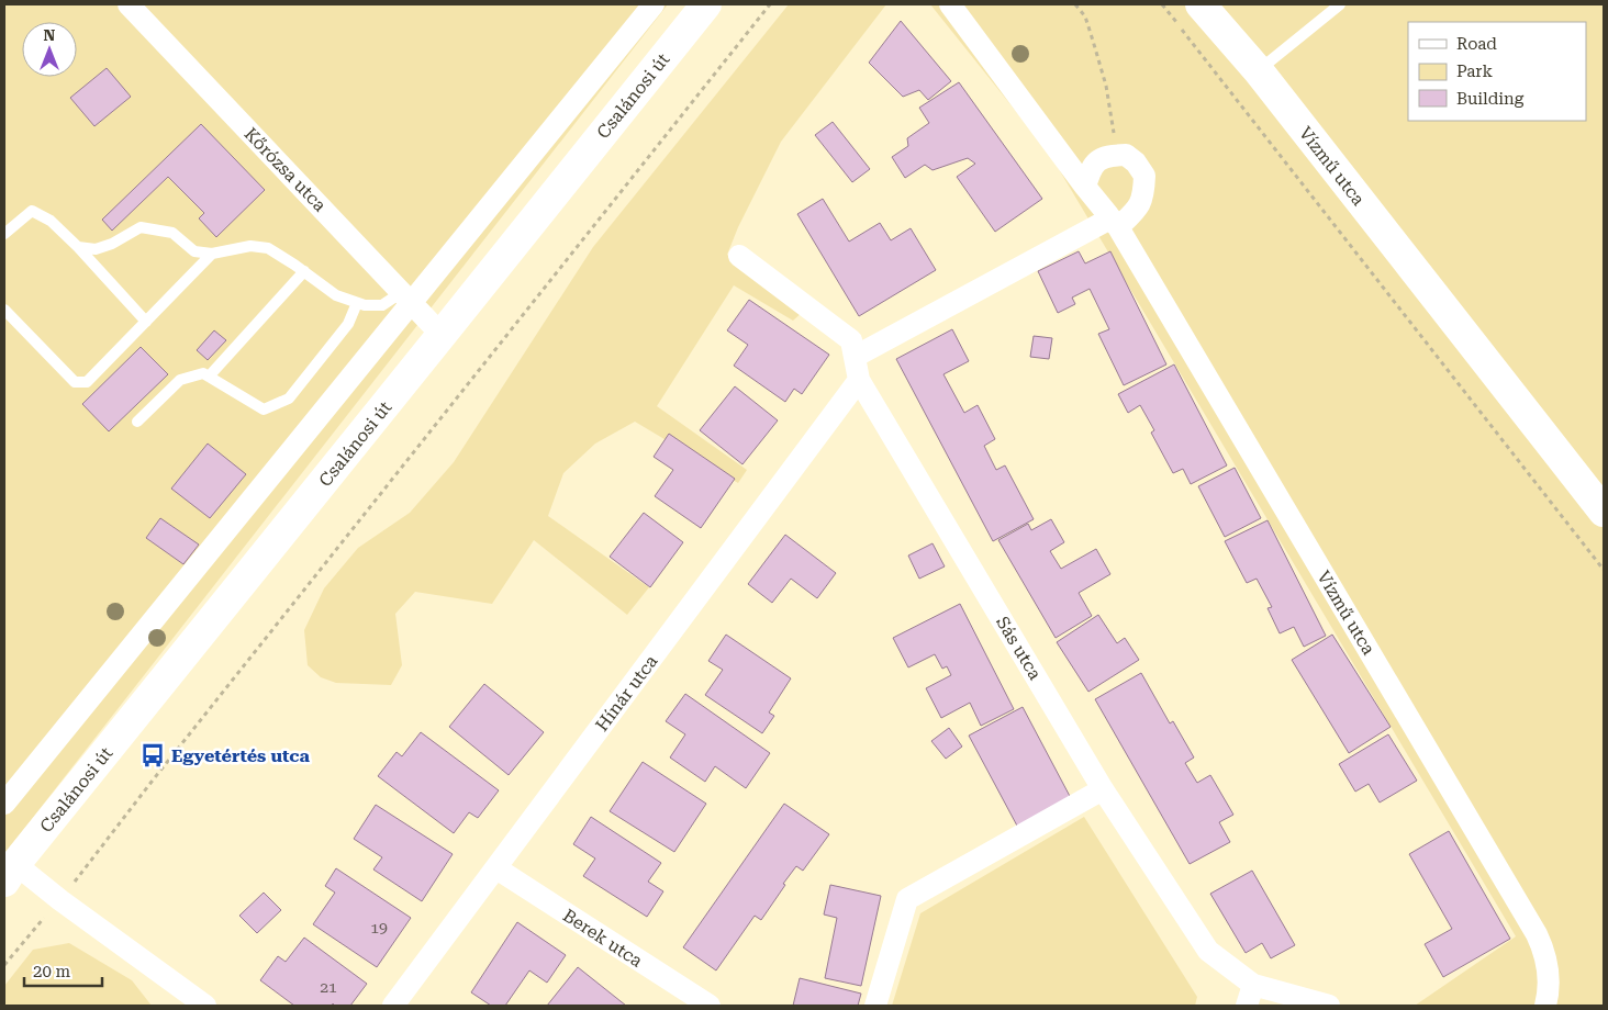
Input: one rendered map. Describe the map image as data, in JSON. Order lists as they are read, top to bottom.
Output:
{
  "streets": {
    "street": [
      "Csalánosi út",
      "Vízmű utca",
      "Kőrózsa utca",
      "Sás utca",
      "Hínár utca",
      "Berek utca"
    ]
  },
  "crossings": [
    ["Csalánosi út", "Kőrózsa utca"],
    ["Sás utca", "Hínár utca"],
    ["Hínár utca", "Berek utca"]
  ],
  "places": {
    "bus stop": ["Egyetértés utca"]
  },
  "house_numbers": ["19", "21"],
  "legend": ["Road", "Park", "Building"],
  "scale_bar": "20 m",
  "north": "top"
}
